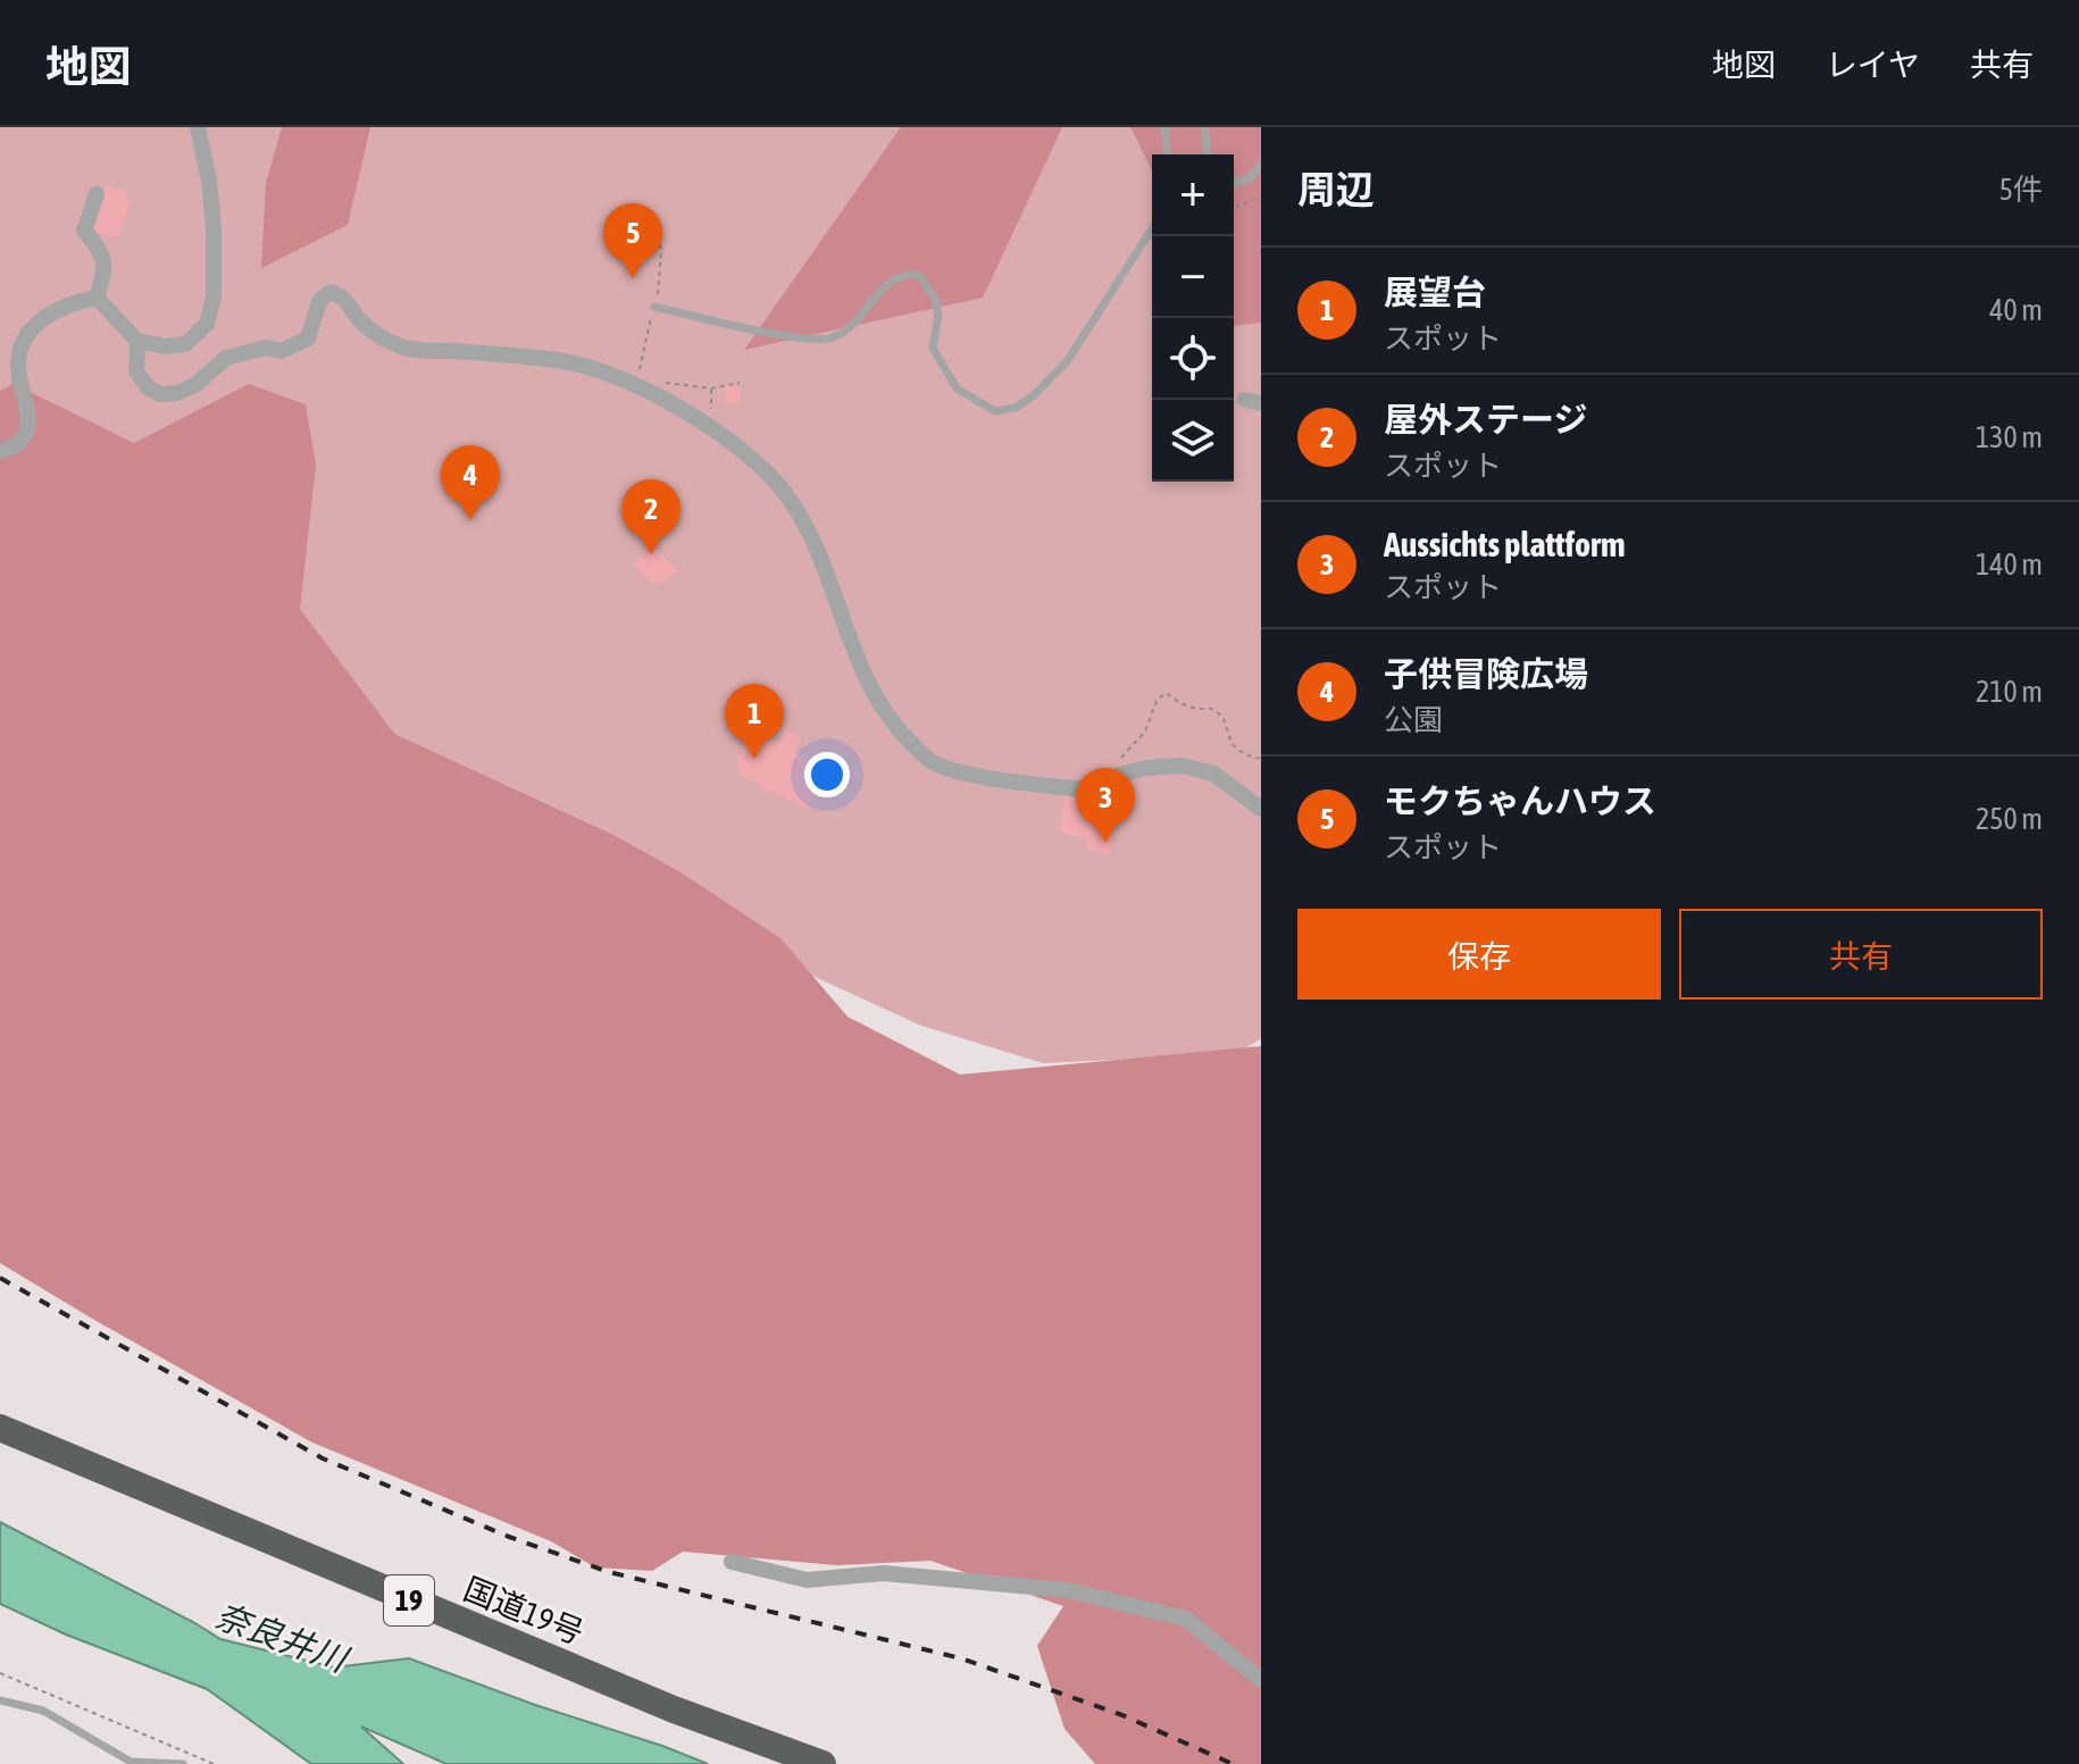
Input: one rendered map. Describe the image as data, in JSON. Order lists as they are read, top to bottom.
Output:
{
  "streets": {
    "highway": ["19", "国道19号"]
  },
  "water": ["奈良井川"],
  "page": {
    "header": "地図",
    "nav": ["地図", "レイヤ", "共有"],
    "heading": ["周辺", "5件"],
    "map_buttons": ["+", "−"],
    "pins": [
      "5",
      "4",
      "2",
      "1",
      "3"
    ],
    "list": [
      {
        "mark": "1",
        "name": "展望台",
        "note": "スポット",
        "value": "40 m"
      },
      {
        "mark": "2",
        "name": "屋外ステージ",
        "note": "スポット",
        "value": "130 m"
      },
      {
        "mark": "3",
        "name": "Aussichts plattform",
        "note": "スポット",
        "value": "140 m"
      },
      {
        "mark": "4",
        "name": "子供冒険広場",
        "note": "公園",
        "value": "210 m"
      },
      {
        "mark": "5",
        "name": "モクちゃんハウス",
        "note": "スポット",
        "value": "250 m"
      }
    ],
    "buttons": ["保存", "共有"]
  }
}
